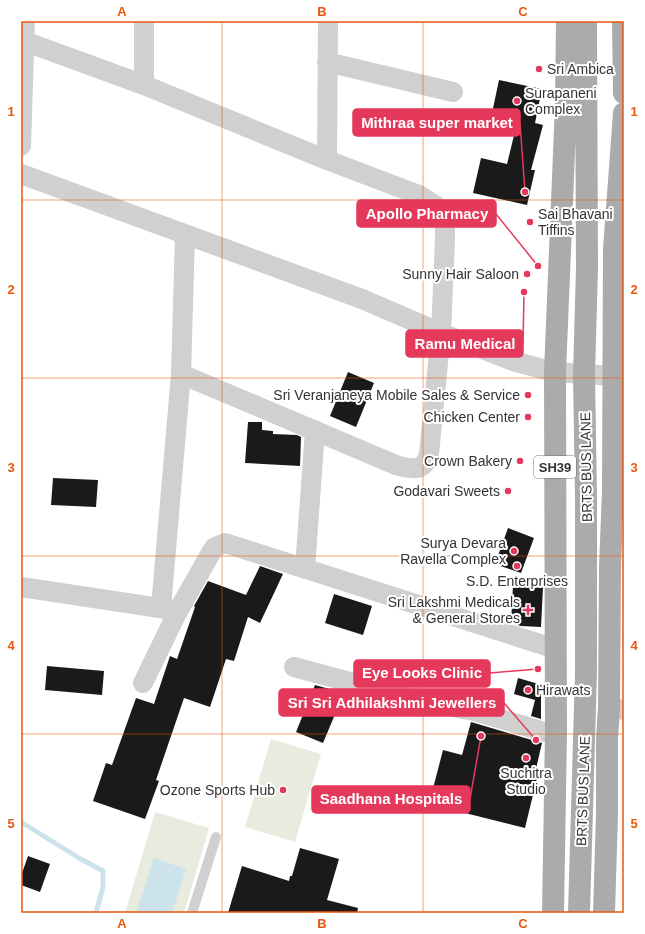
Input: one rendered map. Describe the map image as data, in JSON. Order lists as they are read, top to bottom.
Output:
{
  "streets": {
    "main road": ["SH39", "BRTS BUS LANE"]
  },
  "places": {
    "other": [
      "Sri Ambica",
      "Surapaneni Complex",
      "Mithraa super market",
      "Sai Bhavani Tiffins",
      "Apollo Pharmacy",
      "Sunny Hair Saloon",
      "Ramu Medical",
      "Sri Veranjaneya Mobile Sales & Service",
      "Chicken Center",
      "Crown Bakery",
      "Godavari Sweets",
      "Surya Devara Ravella Complex",
      "S.D. Enterprises",
      "Eye Looks Clinic",
      "Hirawats",
      "Saadhana Hospitals",
      "Sri Sri Adhilakshmi Jewellers",
      "Suchitra Studio",
      "Ozone Sports Hub"
    ],
    "health": ["Sri Lakshmi Medicals & General Stores"]
  },
  "grid": {
    "columns": ["A", "B", "C"],
    "rows": [
      "1",
      "2",
      "3",
      "4",
      "5"
    ]
  }
}
